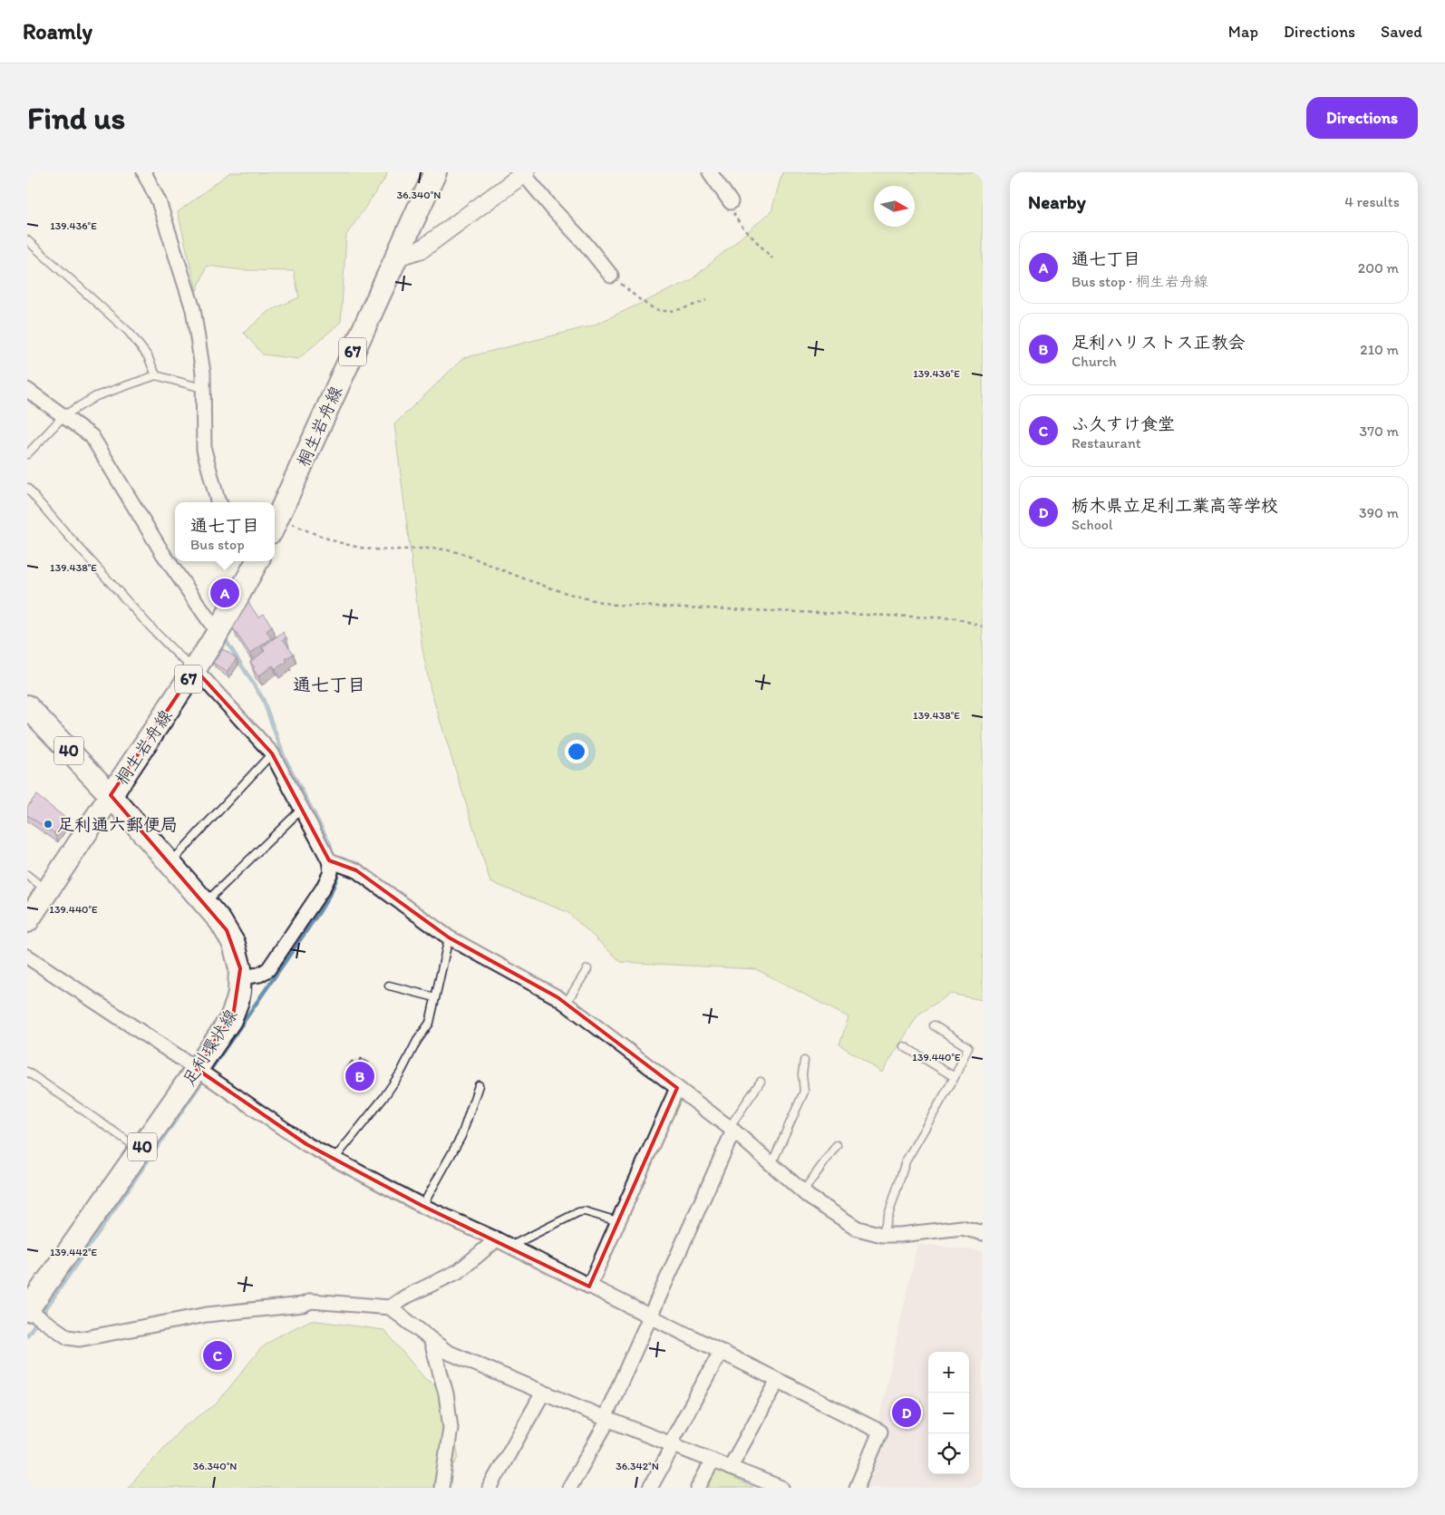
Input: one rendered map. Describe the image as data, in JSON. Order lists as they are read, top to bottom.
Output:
{
  "streets": {
    "main road": [
      "67",
      "桐生岩舟線",
      "40",
      "足利環状線"
    ]
  },
  "crossings": [
    ["67", "桐生岩舟線"],
    ["67", "足利環状線"],
    ["桐生岩舟線", "足利環状線"]
  ],
  "districts": ["通七丁目"],
  "places": ["足利通六郵便局"],
  "north": "right",
  "page": {
    "header": "Roamly",
    "nav": ["Map", "Directions", "Saved"],
    "buttons": "Directions",
    "title": "Find us",
    "heading": ["Nearby", "4 results"],
    "list": [
      {
        "mark": "A",
        "name": "通七丁目",
        "note": "Bus stop · 桐生岩舟線",
        "value": "200 m"
      },
      {
        "mark": "B",
        "name": "足利ハリストス正教会",
        "note": "Church",
        "value": "210 m"
      },
      {
        "mark": "C",
        "name": "ふ久すけ食堂",
        "note": "Restaurant",
        "value": "370 m"
      },
      {
        "mark": "D",
        "name": "栃木県立足利工業高等学校",
        "note": "School",
        "value": "390 m"
      }
    ],
    "popup": ["通七丁目", "Bus stop"],
    "pins": [
      "A",
      "B",
      "C",
      "D"
    ],
    "map_buttons": ["+", "−"]
  },
  "coordinates": [
    "36.340°N",
    "139.436°E",
    "139.438°E",
    "139.440°E",
    "139.442°E",
    "36.342°N"
  ]
}
